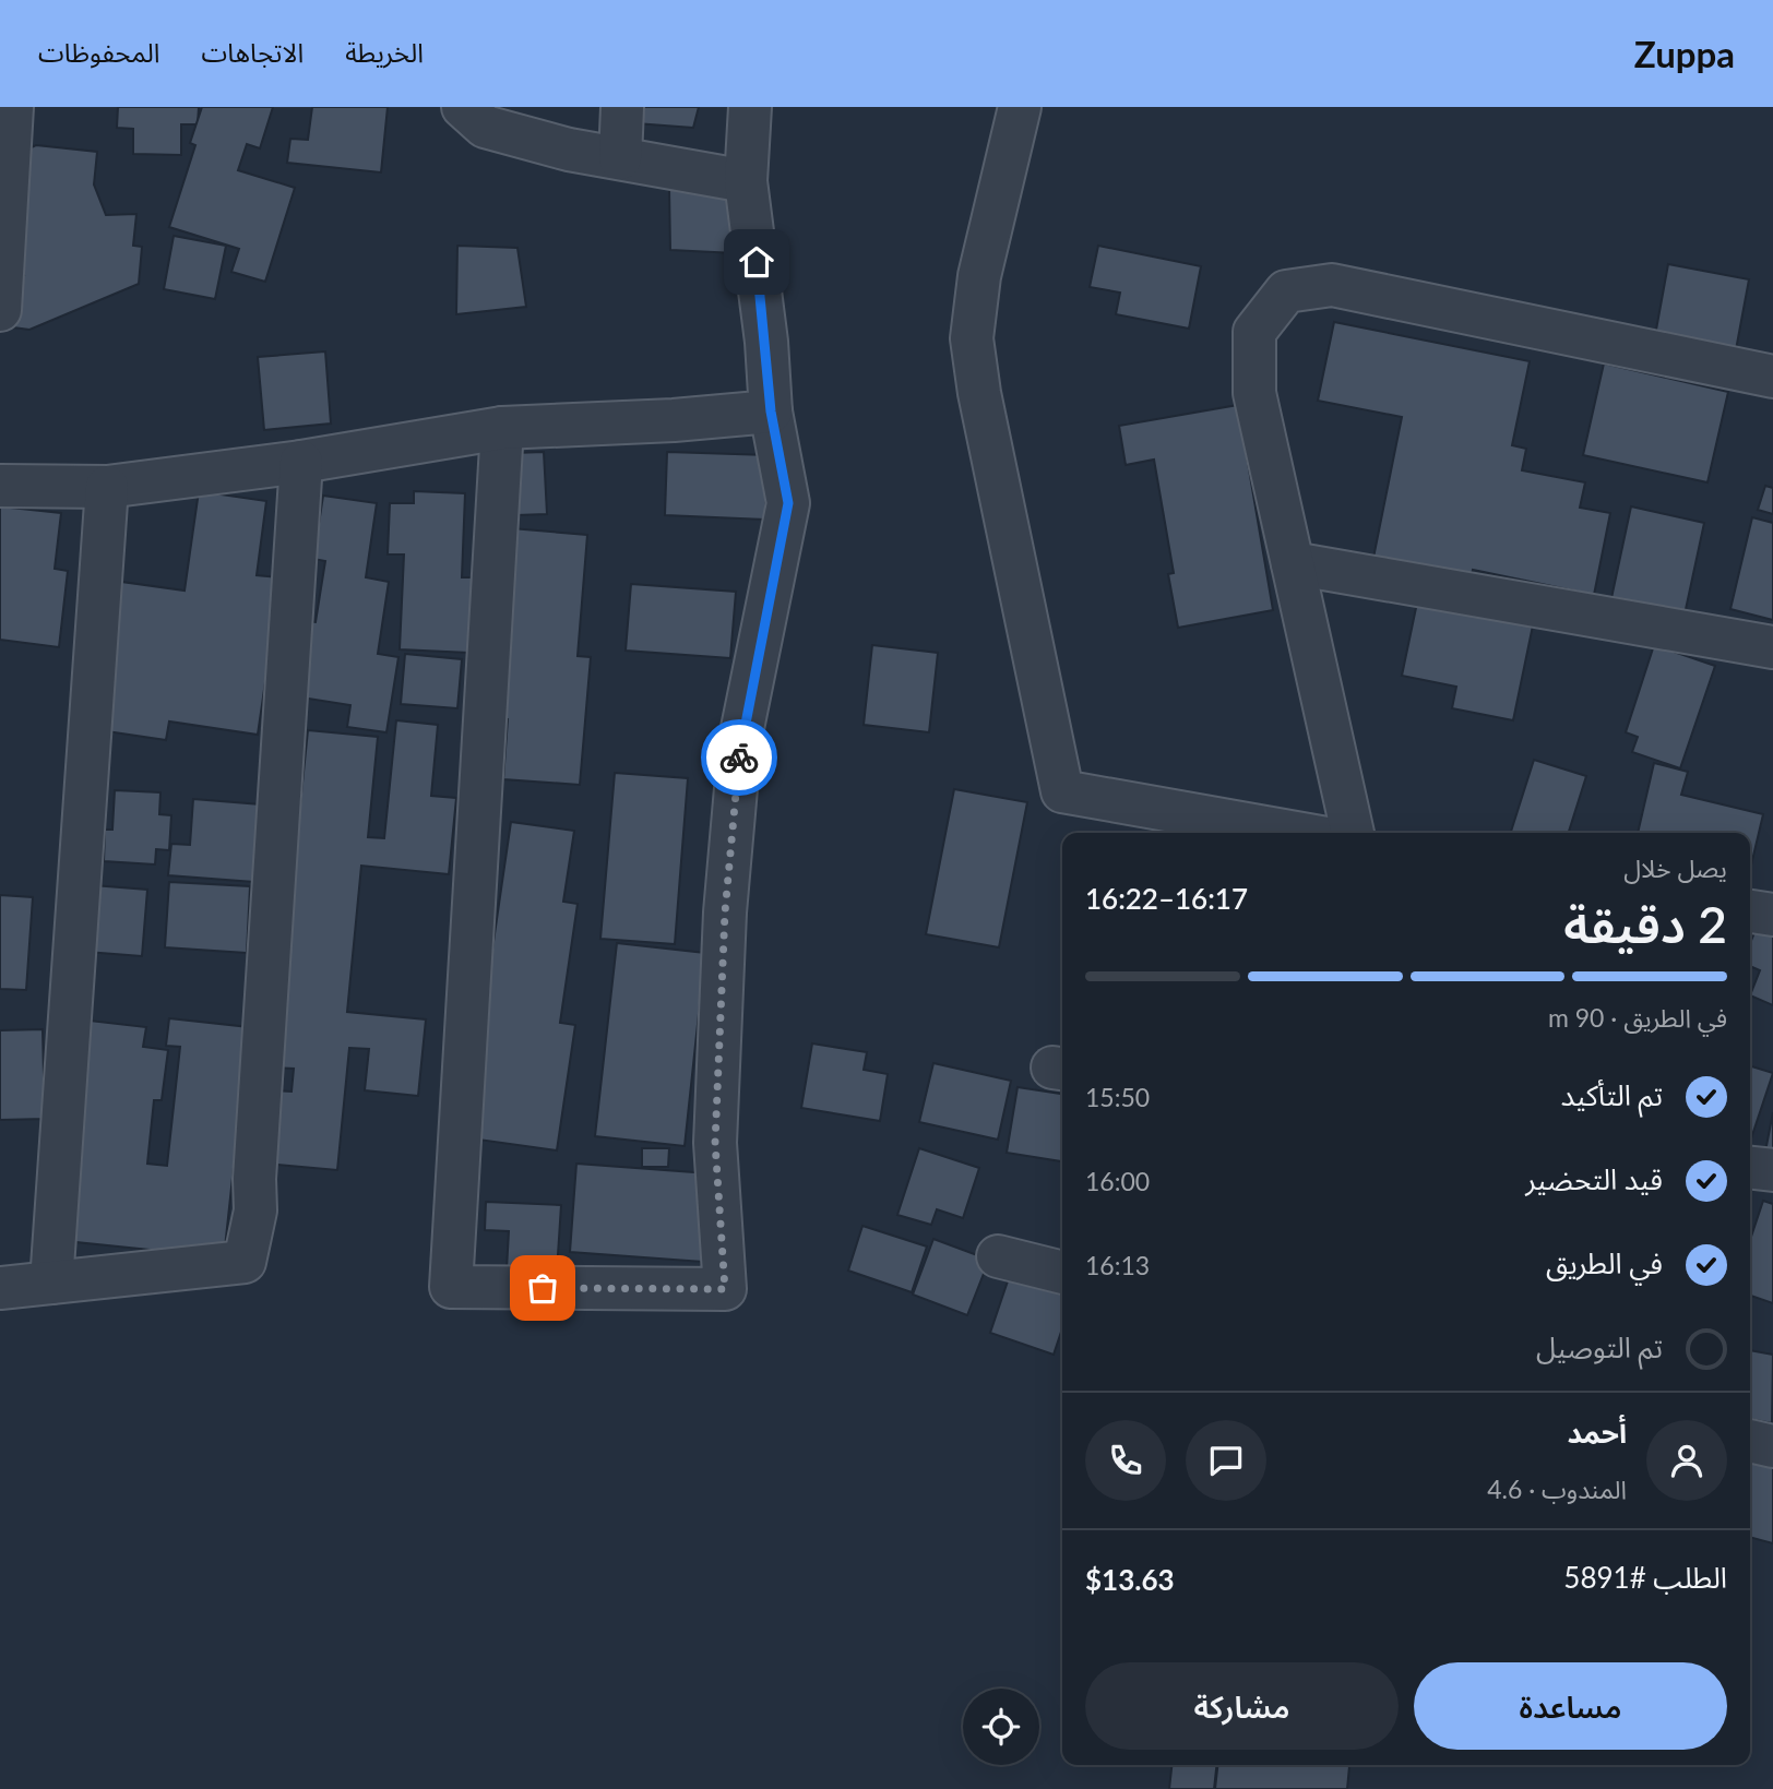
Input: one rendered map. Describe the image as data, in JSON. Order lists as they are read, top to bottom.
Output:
{
  "page": {
    "header": "Zuppa",
    "nav": ["الخريطة", "الاتجاهات", "المحفوظات"],
    "heading": ["2 دقيقة", "يصل خلال", "16:17–16:22"],
    "panel": [
      "أحمد",
      "المندوب · 4.6",
      "الطلب #5891",
      "$13.63"
    ],
    "bar": "في الطريق · 90 m",
    "list": [
      ["تم التأكيد", "15:50"],
      ["قيد التحضير", "16:00"],
      ["في الطريق", "16:13"],
      "تم التوصيل"
    ],
    "buttons": ["مساعدة", "مشاركة"]
  }
}
